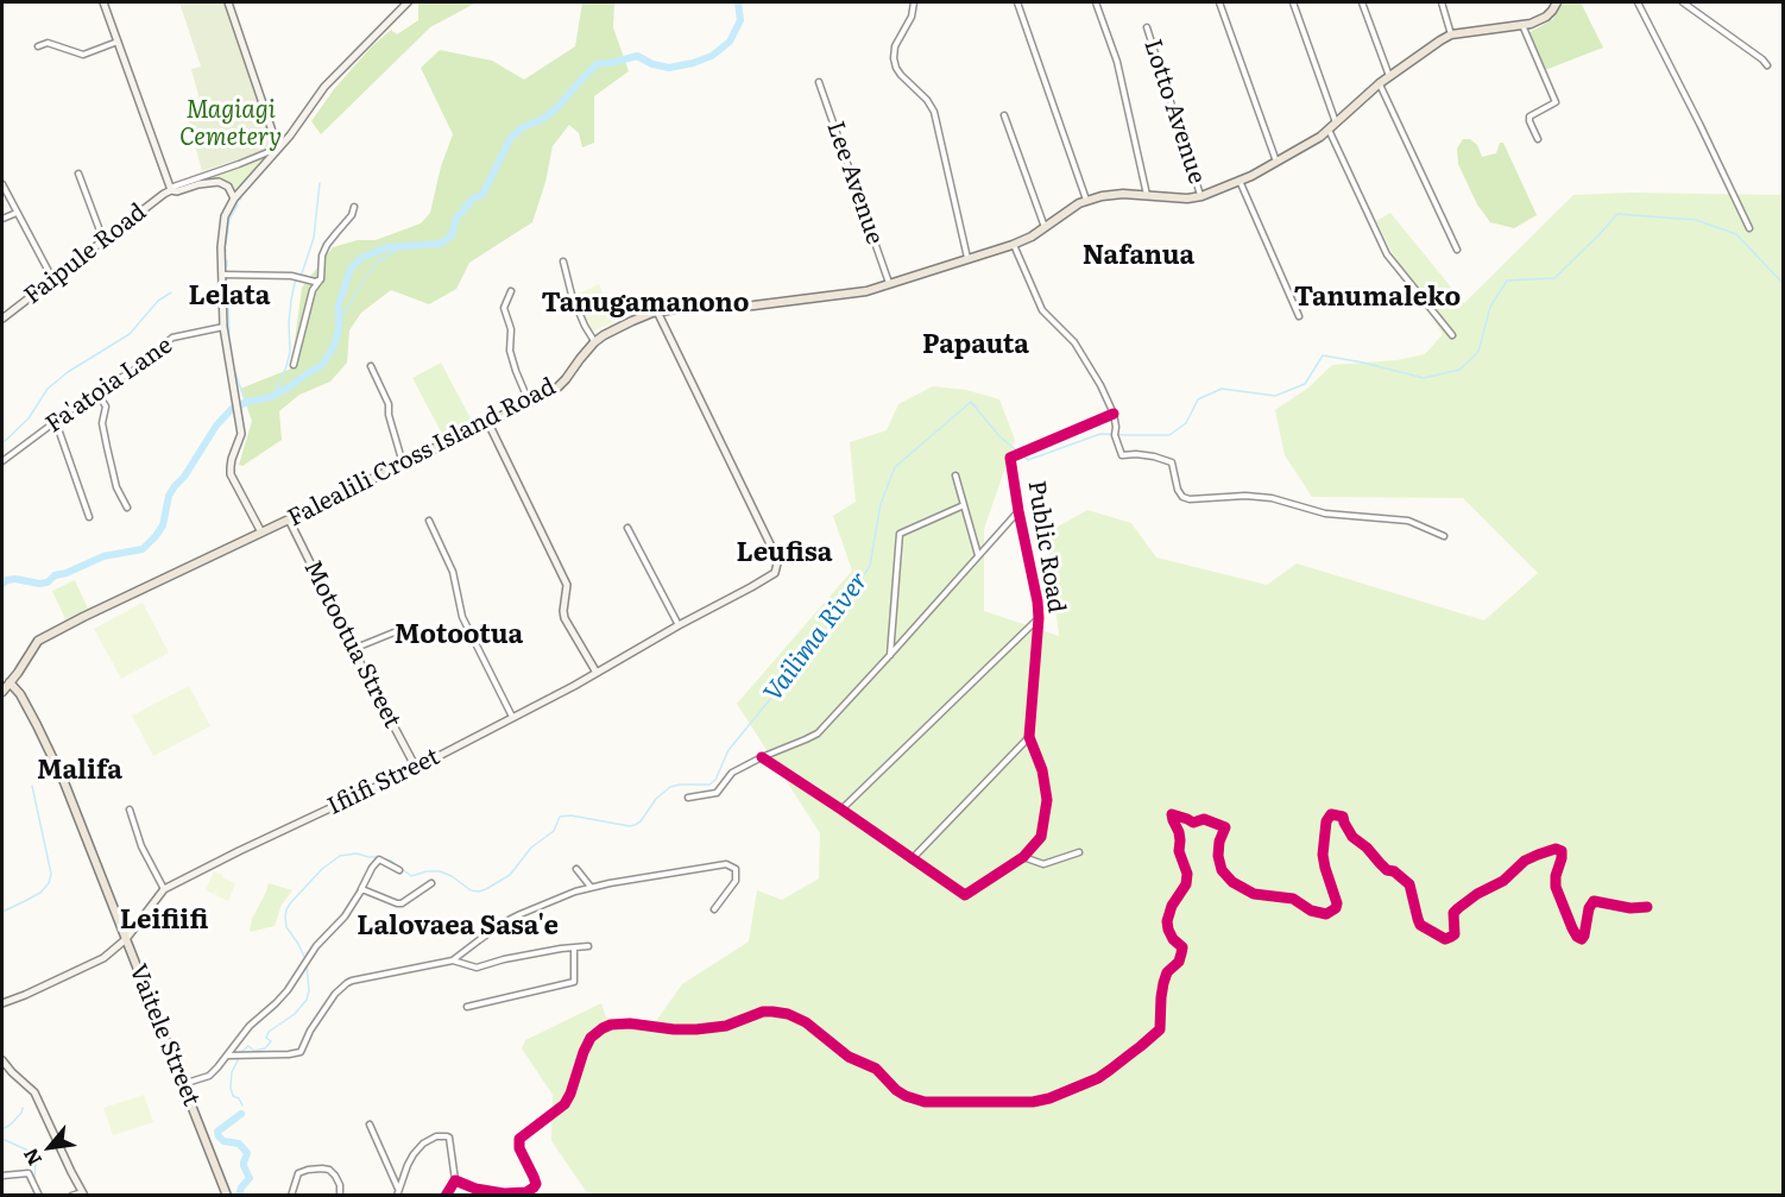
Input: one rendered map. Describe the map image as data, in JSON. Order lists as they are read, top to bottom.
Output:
{
  "streets": {
    "main road": [
      "Faipule Road",
      "Falealili Cross Island Road",
      "Motootua Street",
      "Ifiifi Street",
      "Vaitele Street"
    ],
    "street": [
      "Lotto Avenue",
      "Lee Avenue",
      "Fa'atoia Lane",
      "Public Road"
    ]
  },
  "crossings": [
    ["Lotto Avenue", "Falealili Cross Island Road"],
    ["Lee Avenue", "Falealili Cross Island Road"],
    ["Falealili Cross Island Road", "Motootua Street"],
    ["Falealili Cross Island Road", "Ifiifi Street"],
    ["Falealili Cross Island Road", "Vaitele Street"],
    ["Motootua Street", "Ifiifi Street"],
    ["Ifiifi Street", "Vaitele Street"]
  ],
  "districts": [
    "Nafanua",
    "Lelata",
    "Tanumaleko",
    "Tanugamanono",
    "Papauta",
    "Leufisa",
    "Motootua",
    "Malifa",
    "Leifiifi",
    "Lalovaea Sasa'e"
  ],
  "water": ["Vailima River"],
  "parks": ["Magiagi Cemetery"],
  "north": "bottom left"
}
